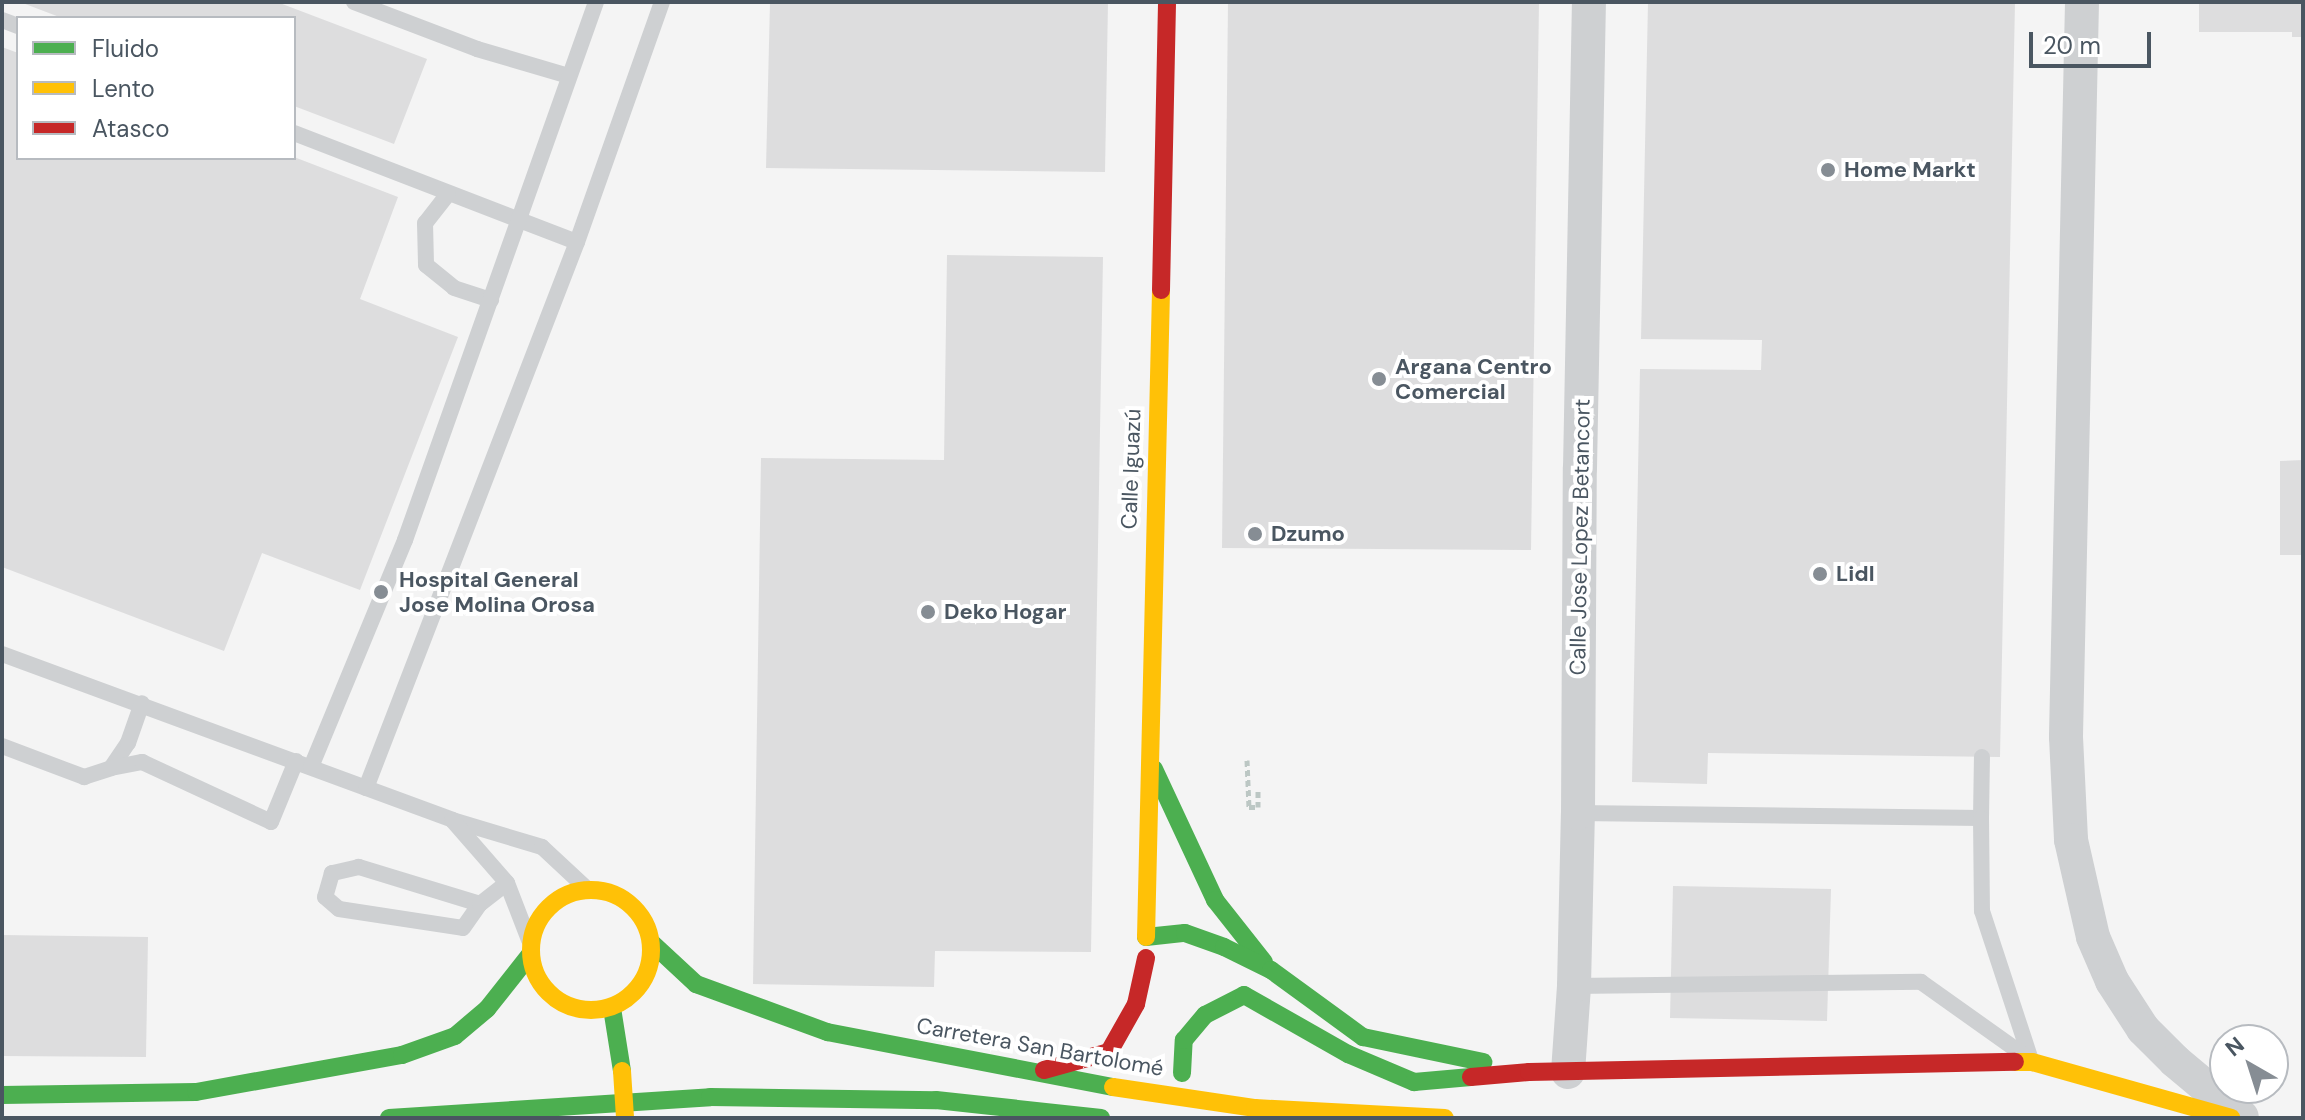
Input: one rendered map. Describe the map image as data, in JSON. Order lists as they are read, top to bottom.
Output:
{
  "streets": {
    "street": ["Calle Iguazú", "Calle Jose Lopez Betancort", "Carretera San Bartolomé"]
  },
  "places": [
    "Home Markt",
    "Argana Centro Comercial",
    "Dzumo",
    "Lidl",
    "Hospital General Jose Molina Orosa",
    "Deko Hogar"
  ],
  "legend": ["Fluido", "Lento", "Atasco"],
  "scale_bar": "20 m",
  "north": "top left"
}
